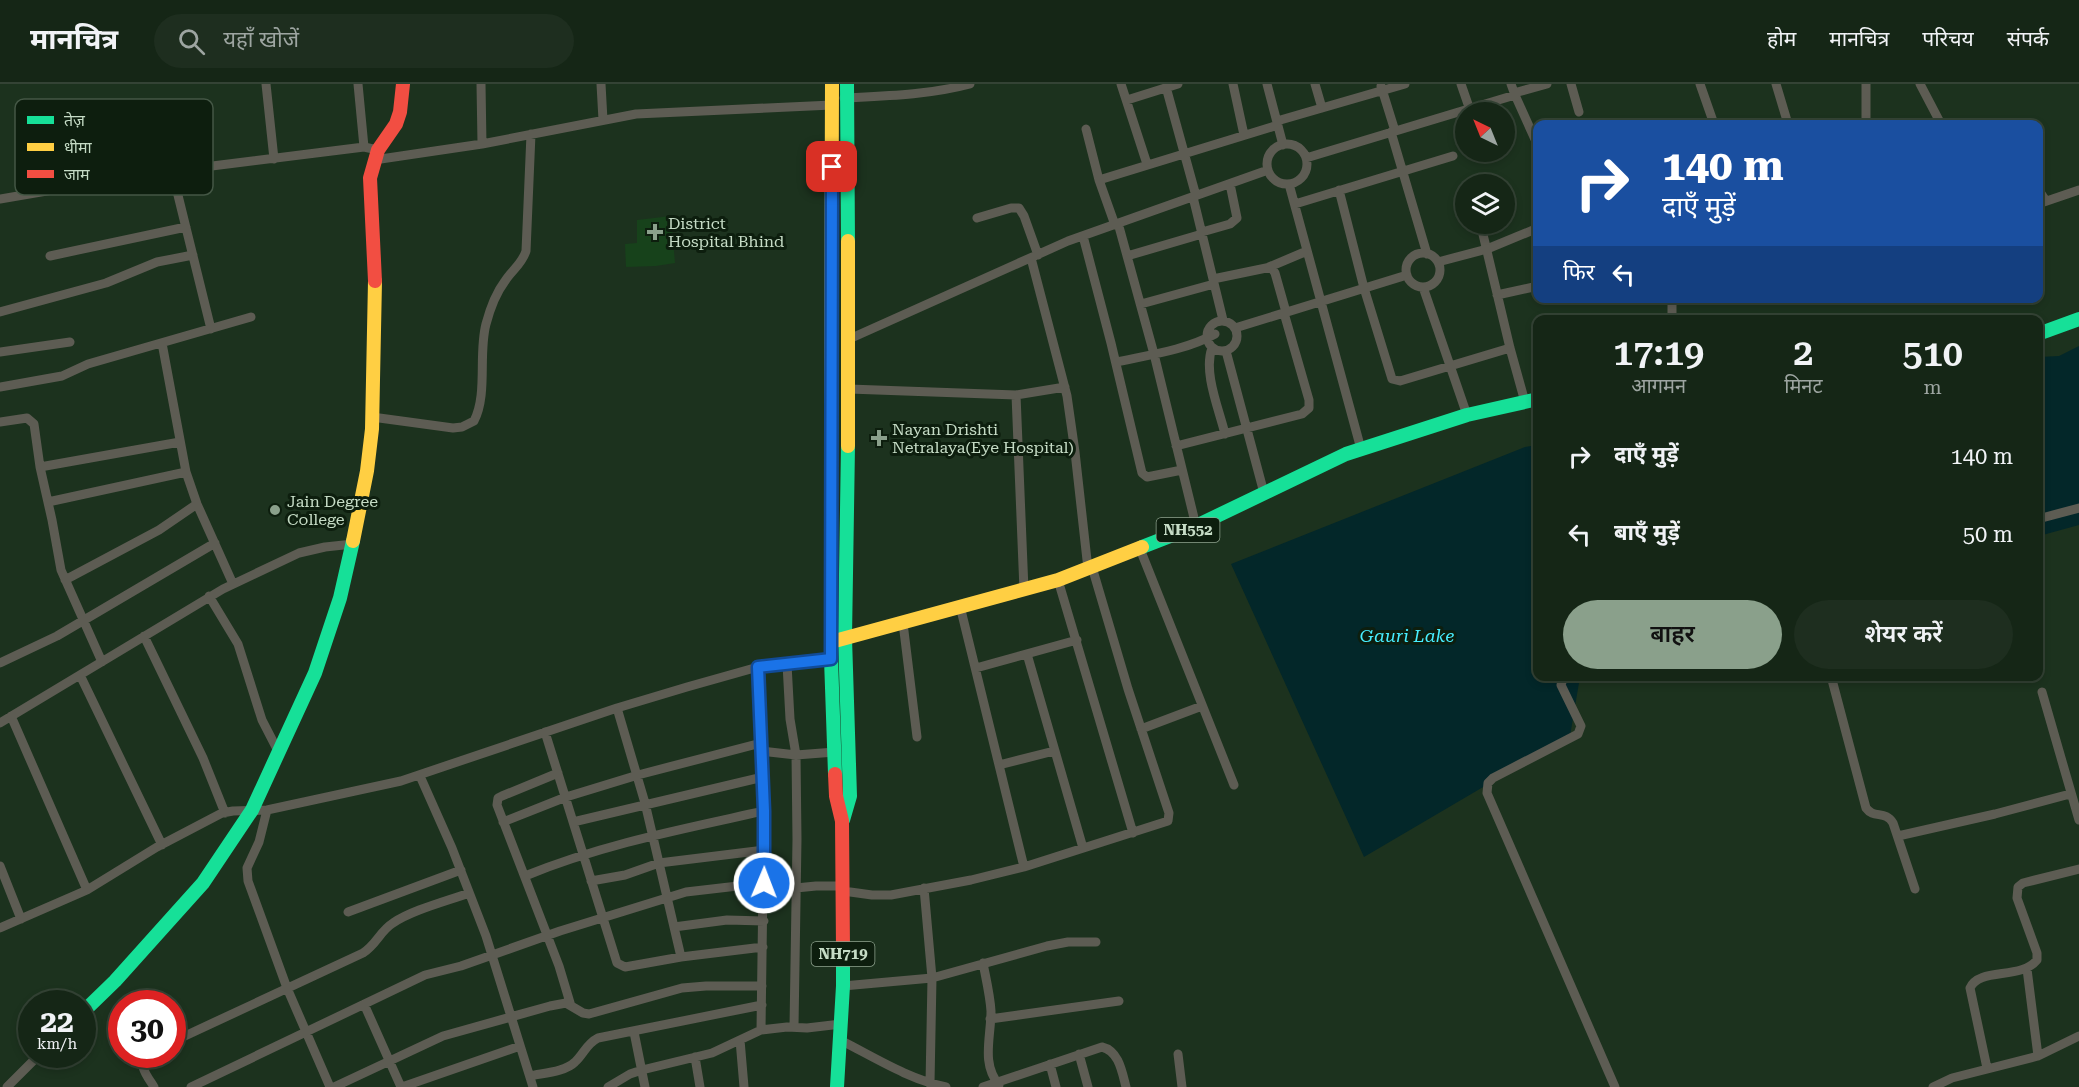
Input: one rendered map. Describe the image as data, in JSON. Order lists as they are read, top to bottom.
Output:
{
  "streets": {
    "main road": ["NH552", "NH719"]
  },
  "crossings": [
    ["NH552", "NH719"]
  ],
  "water": ["Gauri Lake"],
  "places": {
    "health": ["District Hospital Bhind", "Nayan Drishti Netralaya(Eye Hospital)"],
    "other": ["Jain Degree College"]
  },
  "legend": ["तेज़", "धीमा", "जाम"],
  "north": "top left",
  "page": {
    "header": "मानचित्र",
    "search": "यहाँ खोजें",
    "nav": [
      "होम",
      "मानचित्र",
      "परिचय",
      "संपर्क"
    ],
    "turn": ["140 m", "दाएँ मुड़ें"],
    "then": "फिर",
    "eta": [
      "17:19",
      "आगमन",
      "2",
      "मिनट",
      "510",
      "m"
    ],
    "list": [
      {
        "name": "दाएँ मुड़ें",
        "value": "140 m"
      },
      {
        "name": "बाएँ मुड़ें",
        "value": "50 m"
      }
    ],
    "buttons": ["बाहर", "शेयर करें"],
    "speed": "22 km/h",
    "limit": "30"
  }
}
